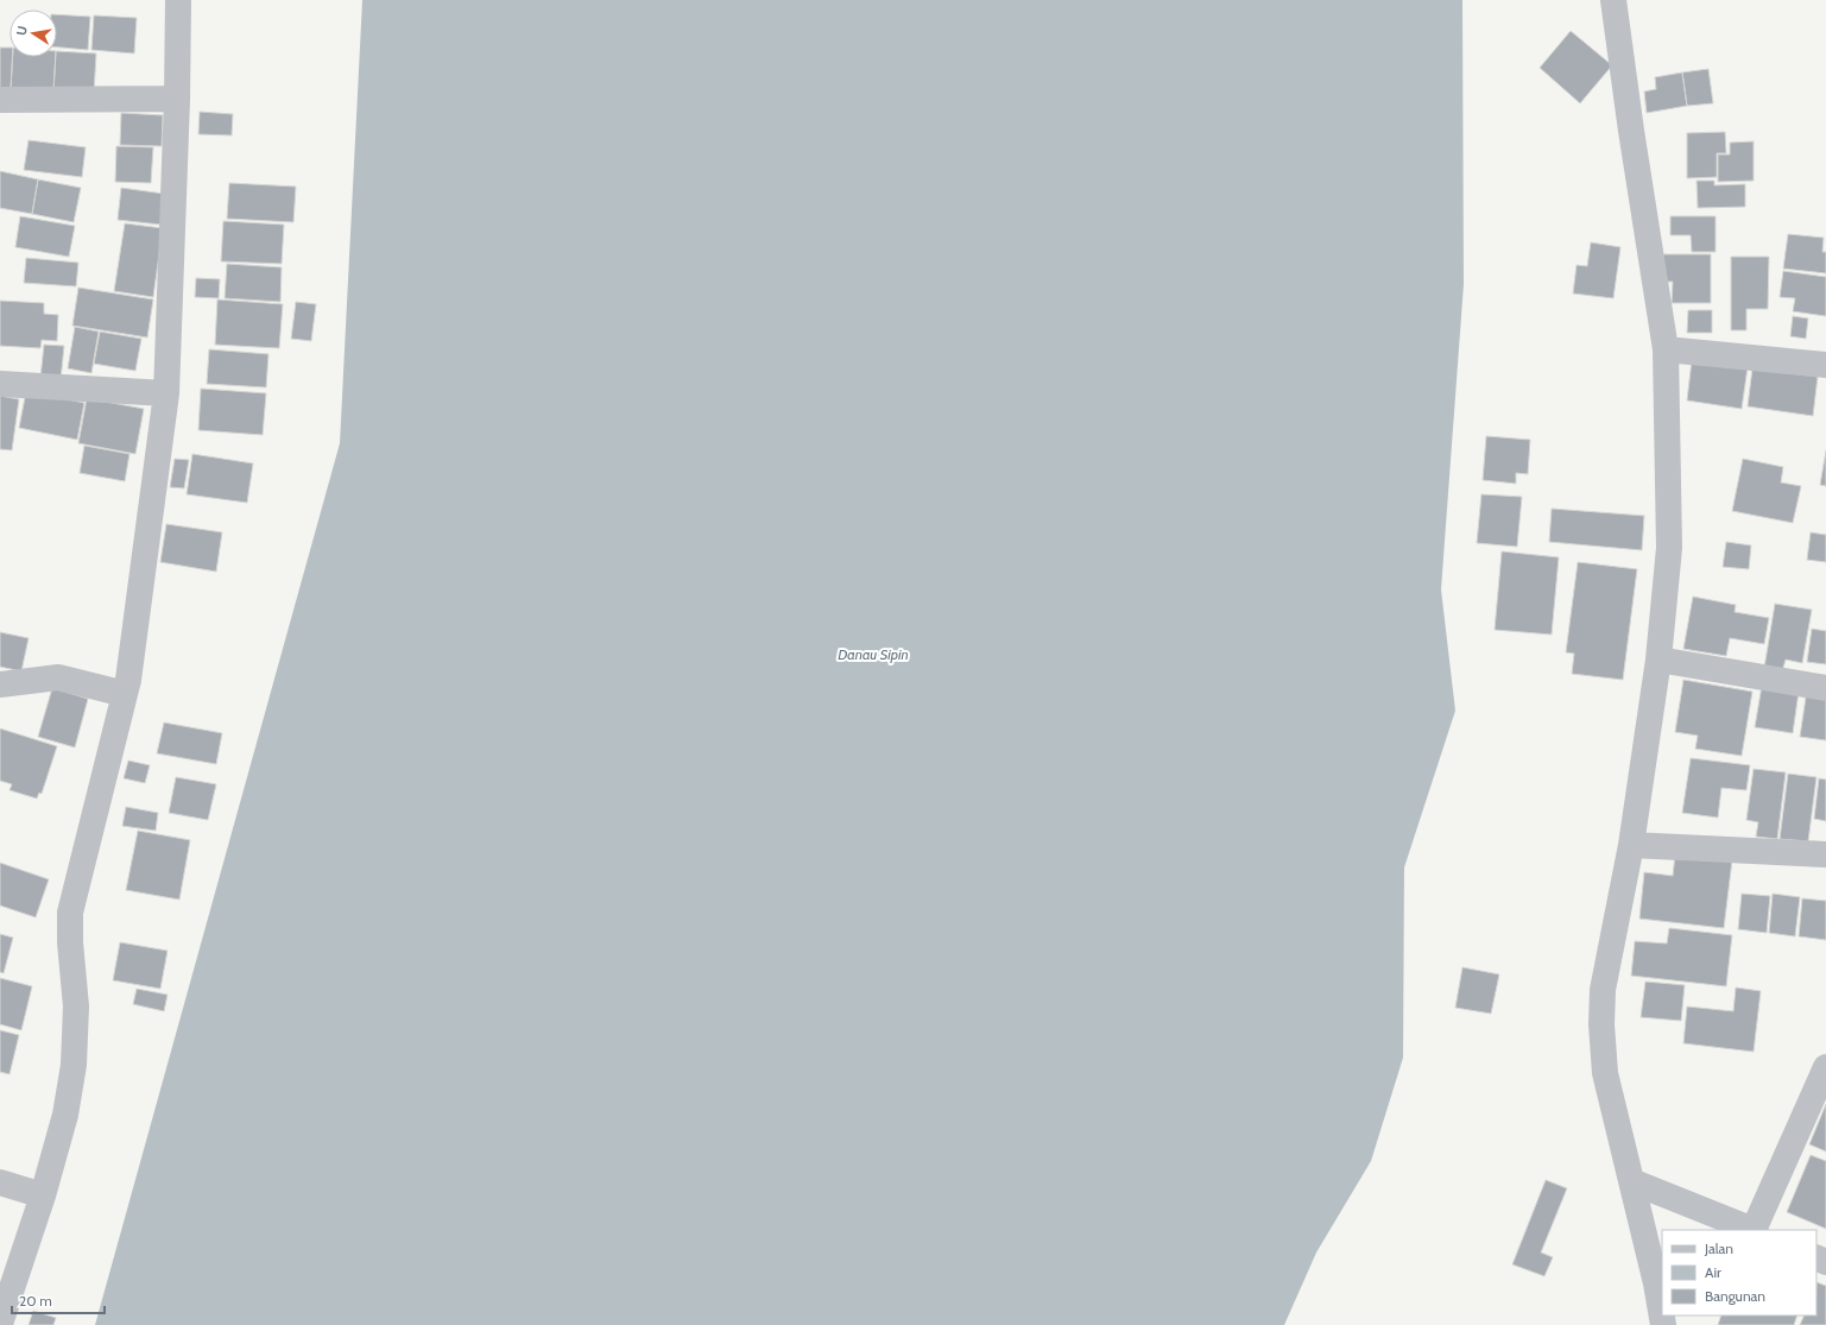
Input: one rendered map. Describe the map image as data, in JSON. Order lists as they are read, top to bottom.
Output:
{
  "water": ["Danau Sipin"],
  "legend": ["Jalan", "Air", "Bangunan"],
  "scale_bar": "20 m",
  "north": "left"
}
